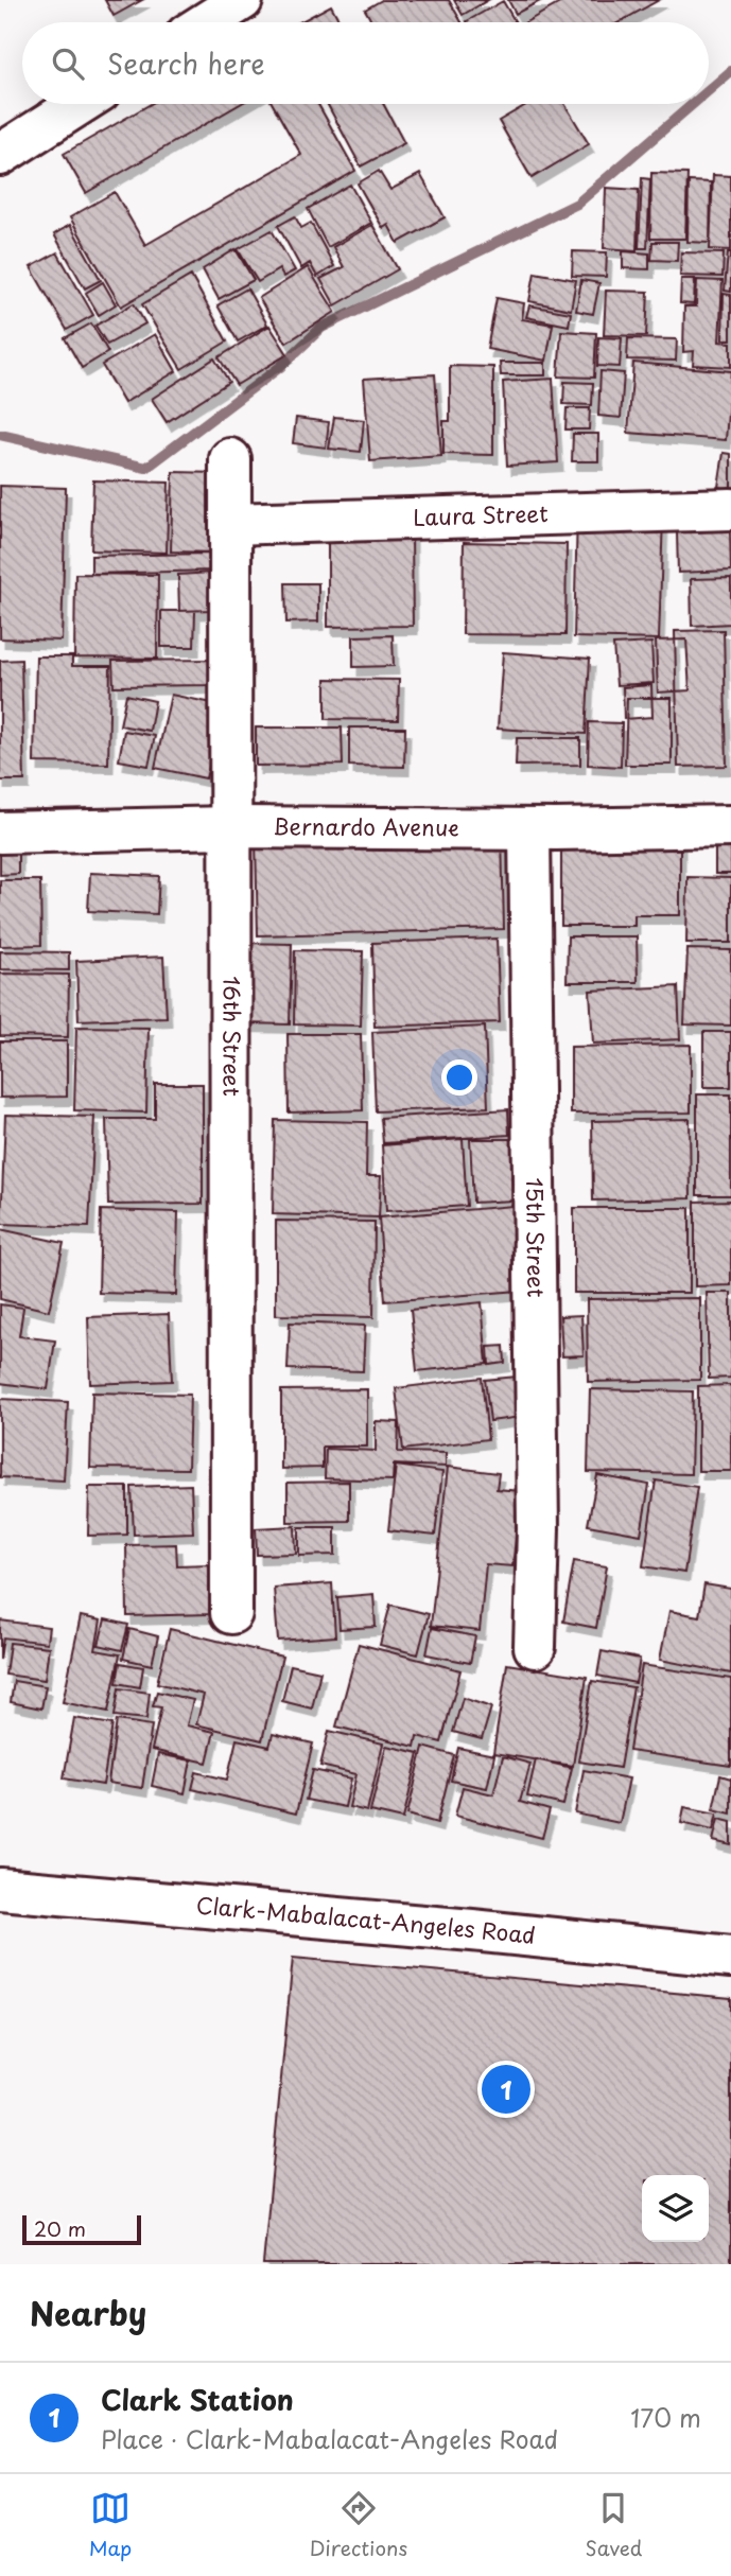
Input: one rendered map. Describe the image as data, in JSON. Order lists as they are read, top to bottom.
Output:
{
  "streets": {
    "street": [
      "Laura Street",
      "Bernardo Avenue",
      "16th Street",
      "15th Street",
      "Clark-Mabalacat-Angeles Road"
    ]
  },
  "crossings": [
    ["Laura Street", "16th Street"],
    ["Bernardo Avenue", "16th Street"],
    ["Bernardo Avenue", "15th Street"]
  ],
  "scale_bar": "20 m",
  "page": {
    "search": "Search here",
    "pins": "1",
    "scale": "20 m",
    "heading": "Nearby",
    "list": [
      {
        "mark": "1",
        "name": "Clark Station",
        "note": "Place · Clark-Mabalacat-Angeles Road",
        "value": "170 m"
      }
    ],
    "nav": ["Map", "Directions", "Saved"]
  }
}
